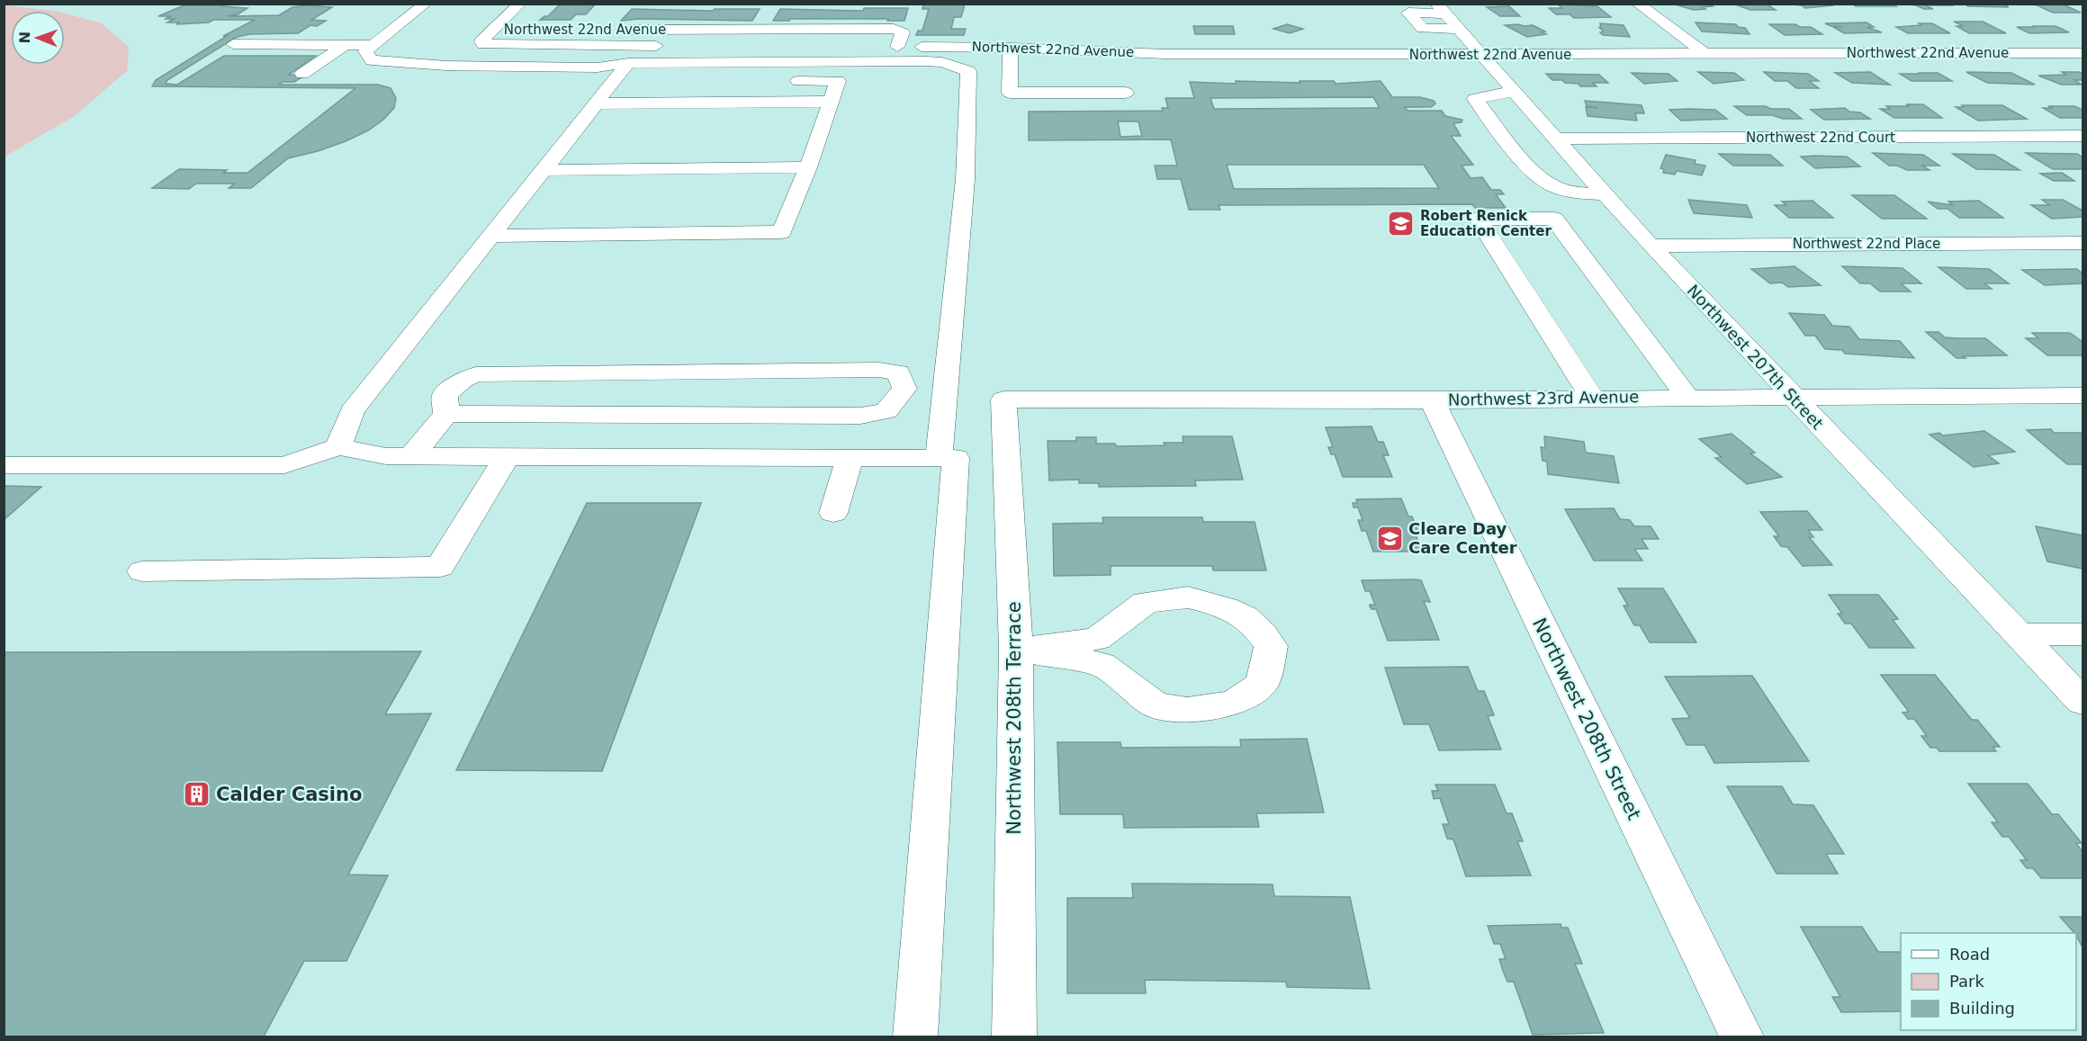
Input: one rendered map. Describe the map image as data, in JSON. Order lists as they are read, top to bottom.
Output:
{
  "streets": {
    "street": [
      "Northwest 22nd Avenue",
      "Northwest 22nd Court",
      "Northwest 22nd Place",
      "Northwest 207th Street",
      "Northwest 23rd Avenue",
      "Northwest 208th Terrace",
      "Northwest 208th Street"
    ]
  },
  "crossings": [
    ["Northwest 22nd Avenue", "Northwest 207th Street"],
    ["Northwest 22nd Court", "Northwest 207th Street"],
    ["Northwest 22nd Place", "Northwest 207th Street"],
    ["Northwest 207th Street", "Northwest 23rd Avenue"],
    ["Northwest 23rd Avenue", "Northwest 208th Terrace"],
    ["Northwest 23rd Avenue", "Northwest 208th Street"]
  ],
  "places": {
    "school or university": ["Robert Renick Education Center", "Cleare Day Care Center"],
    "building": ["Calder Casino"]
  },
  "legend": ["Road", "Park", "Building"],
  "north": "left"
}
